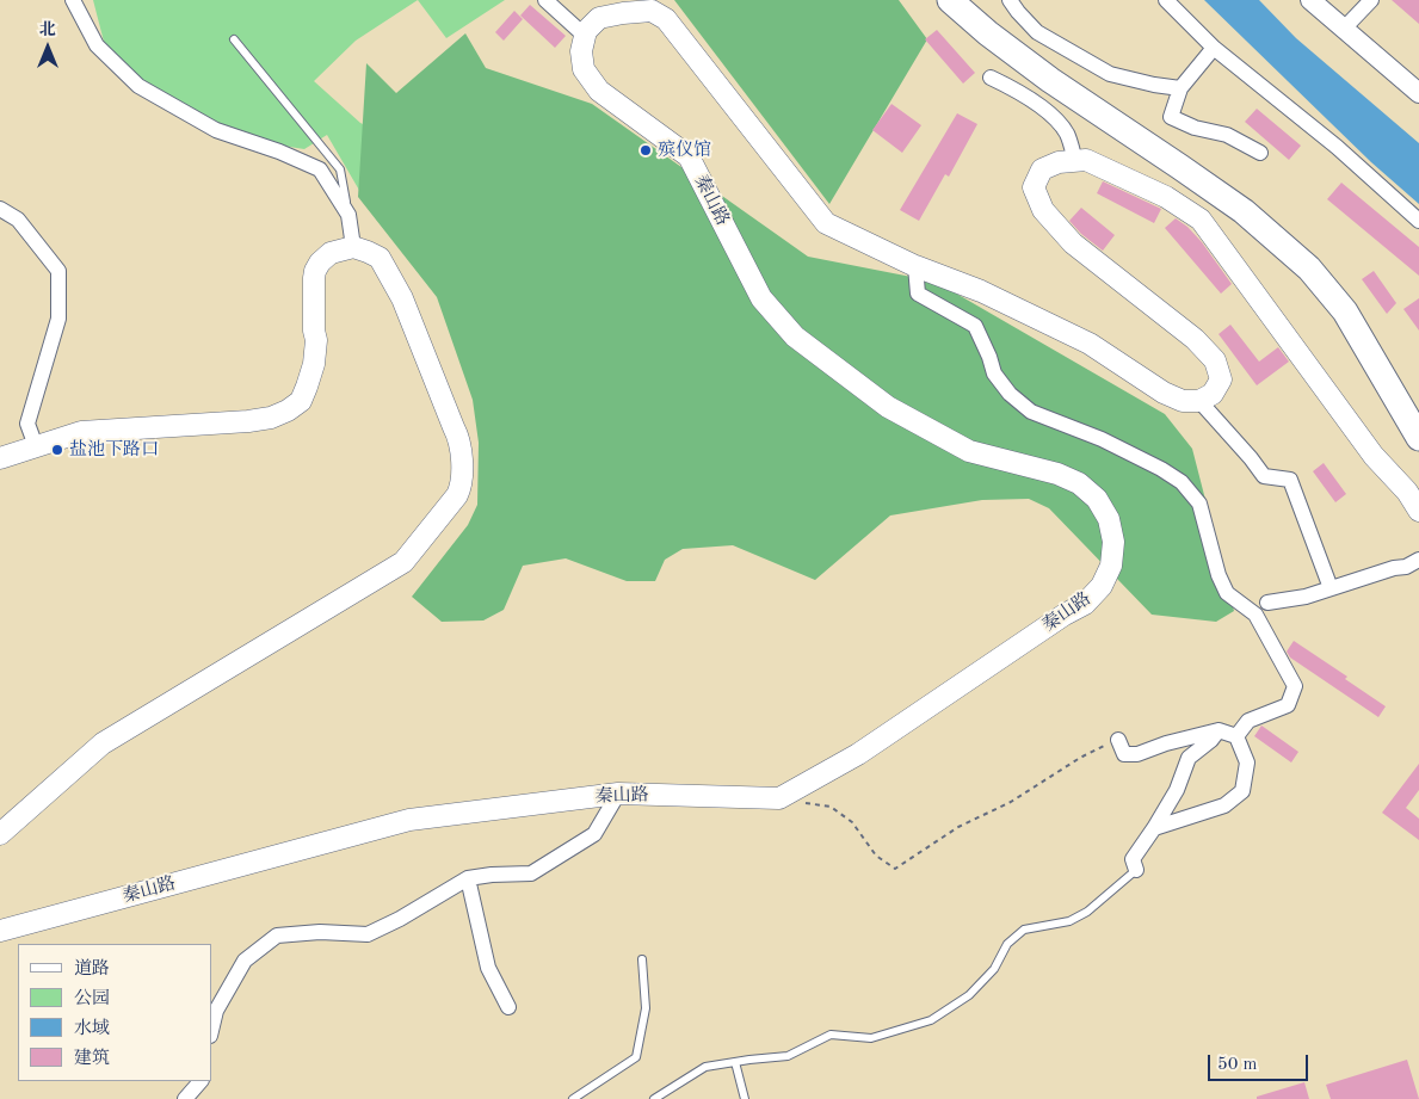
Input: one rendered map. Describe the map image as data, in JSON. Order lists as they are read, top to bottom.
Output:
{
  "streets": {
    "main road": ["秦山路"]
  },
  "places": ["殡仪馆", "盐池下路口"],
  "legend": [
    "道路",
    "公园",
    "水域",
    "建筑"
  ],
  "scale_bar": "50 m",
  "north": "top"
}
